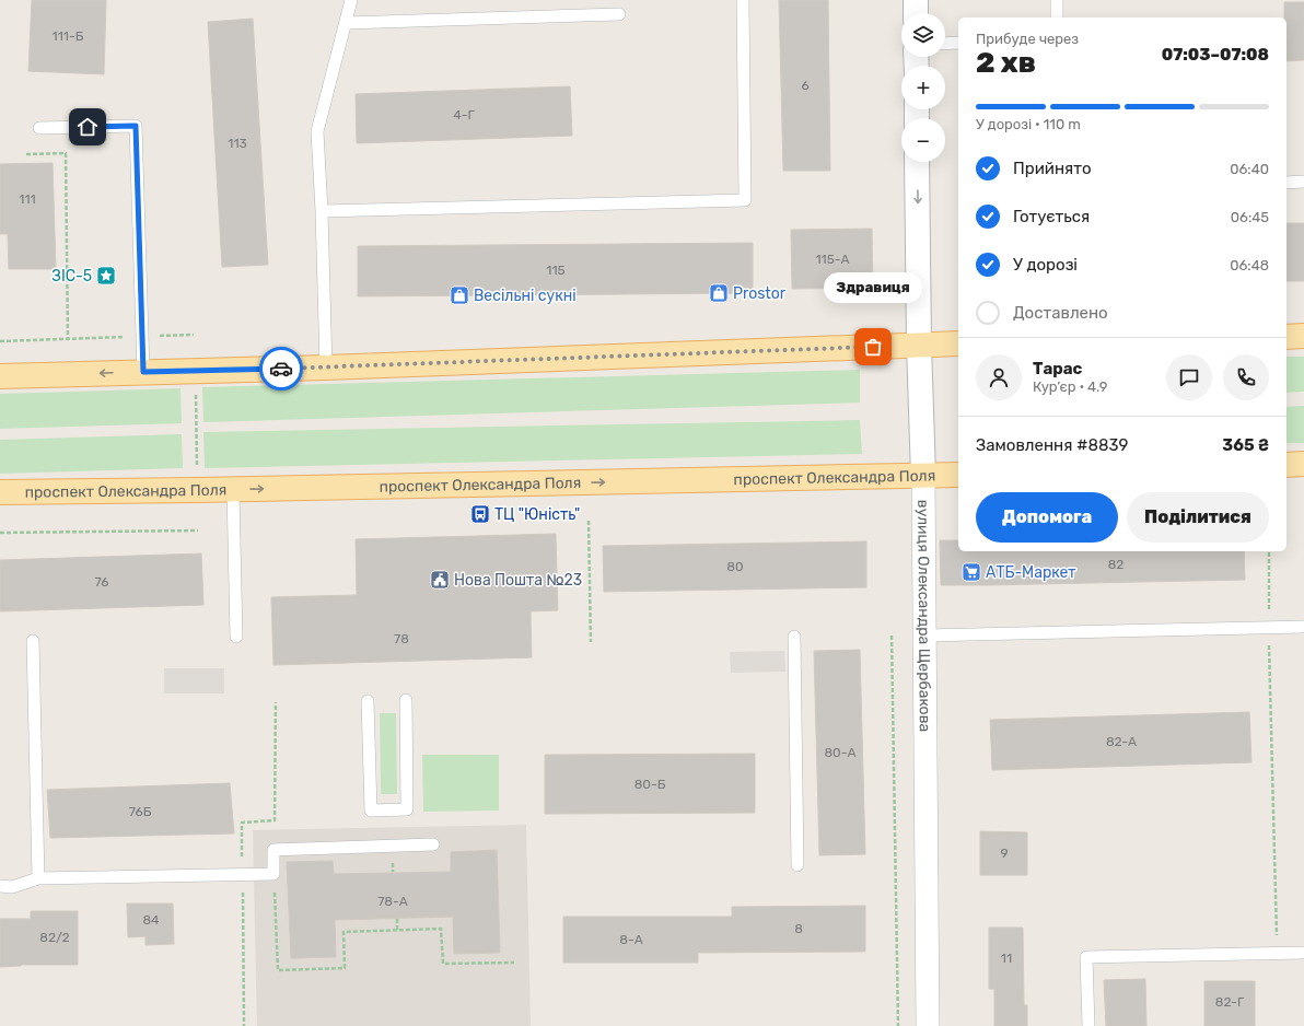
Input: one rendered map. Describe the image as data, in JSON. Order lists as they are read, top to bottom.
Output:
{
  "streets": {
    "main road": ["проспект Олександра Поля"],
    "street": ["вулиця Олександра Щербакова"]
  },
  "crossings": [
    ["проспект Олександра Поля", "вулиця Олександра Щербакова"]
  ],
  "places": {
    "place": ["ЗІС-5"],
    "shop": ["Prostor", "Весільні сукні"],
    "other": ["Здравиця"],
    "bus stop": ["ТЦ \"Юність\""],
    "supermarket": ["АТБ-Маркет"],
    "public building": ["Нова Пошта №23"]
  },
  "house_numbers": [
    "111-Б",
    "6",
    "4-Г",
    "113",
    "111",
    "115-А",
    "115",
    "82",
    "80",
    "76",
    "78",
    "82-А",
    "80-А",
    "80-Б",
    "76Б",
    "9",
    "78-А",
    "84",
    "8",
    "82/2",
    "8-А",
    "11",
    "82-Г"
  ],
  "page": {
    "map_buttons": ["+", "−"],
    "heading": ["2 хв", "Прибуде через", "07:03–07:08"],
    "panel": [
      "Тарас",
      "Кур’єр · 4.9",
      "Замовлення #8839",
      "365 ₴"
    ],
    "bar": "У дорозі · 110 m",
    "list": [
      ["Прийнято", "06:40"],
      ["Готується", "06:45"],
      ["У дорозі", "06:48"],
      "Доставлено"
    ],
    "bubble": "Здравиця",
    "buttons": ["Допомога", "Поділитися"]
  }
}
